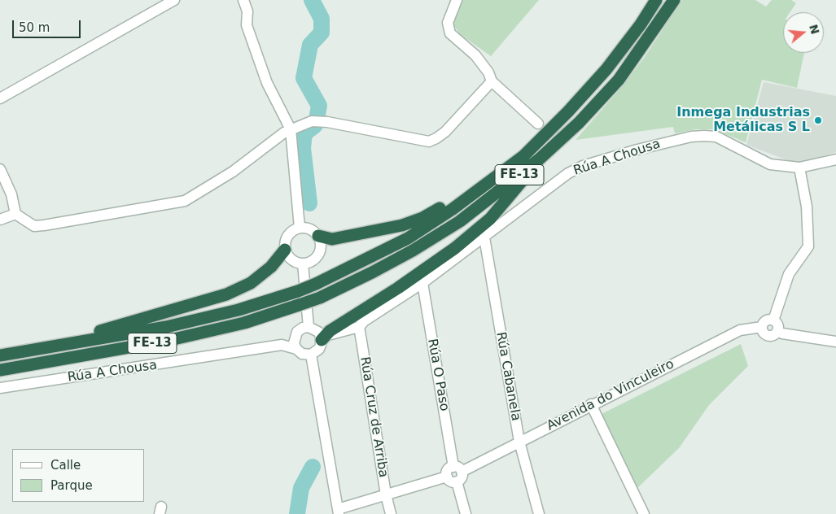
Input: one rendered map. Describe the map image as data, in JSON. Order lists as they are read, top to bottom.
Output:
{
  "streets": {
    "highway": ["FE-13"],
    "street": [
      "Rúa A Chousa",
      "Rúa O Paso",
      "Rúa Cabanela",
      "Avenida do Vinculeiro",
      "Rúa Cruz de Arriba"
    ]
  },
  "crossings": [
    ["Rúa A Chousa", "Rúa O Paso"],
    ["Rúa A Chousa", "Rúa Cabanela"],
    ["Rúa A Chousa", "Rúa Cruz de Arriba"],
    ["Rúa O Paso", "Avenida do Vinculeiro"],
    ["Rúa Cabanela", "Avenida do Vinculeiro"]
  ],
  "places": ["Inmega Industrias Metálicas S L"],
  "legend": ["Calle", "Parque"],
  "scale_bar": "50 m",
  "north": "right"
}
